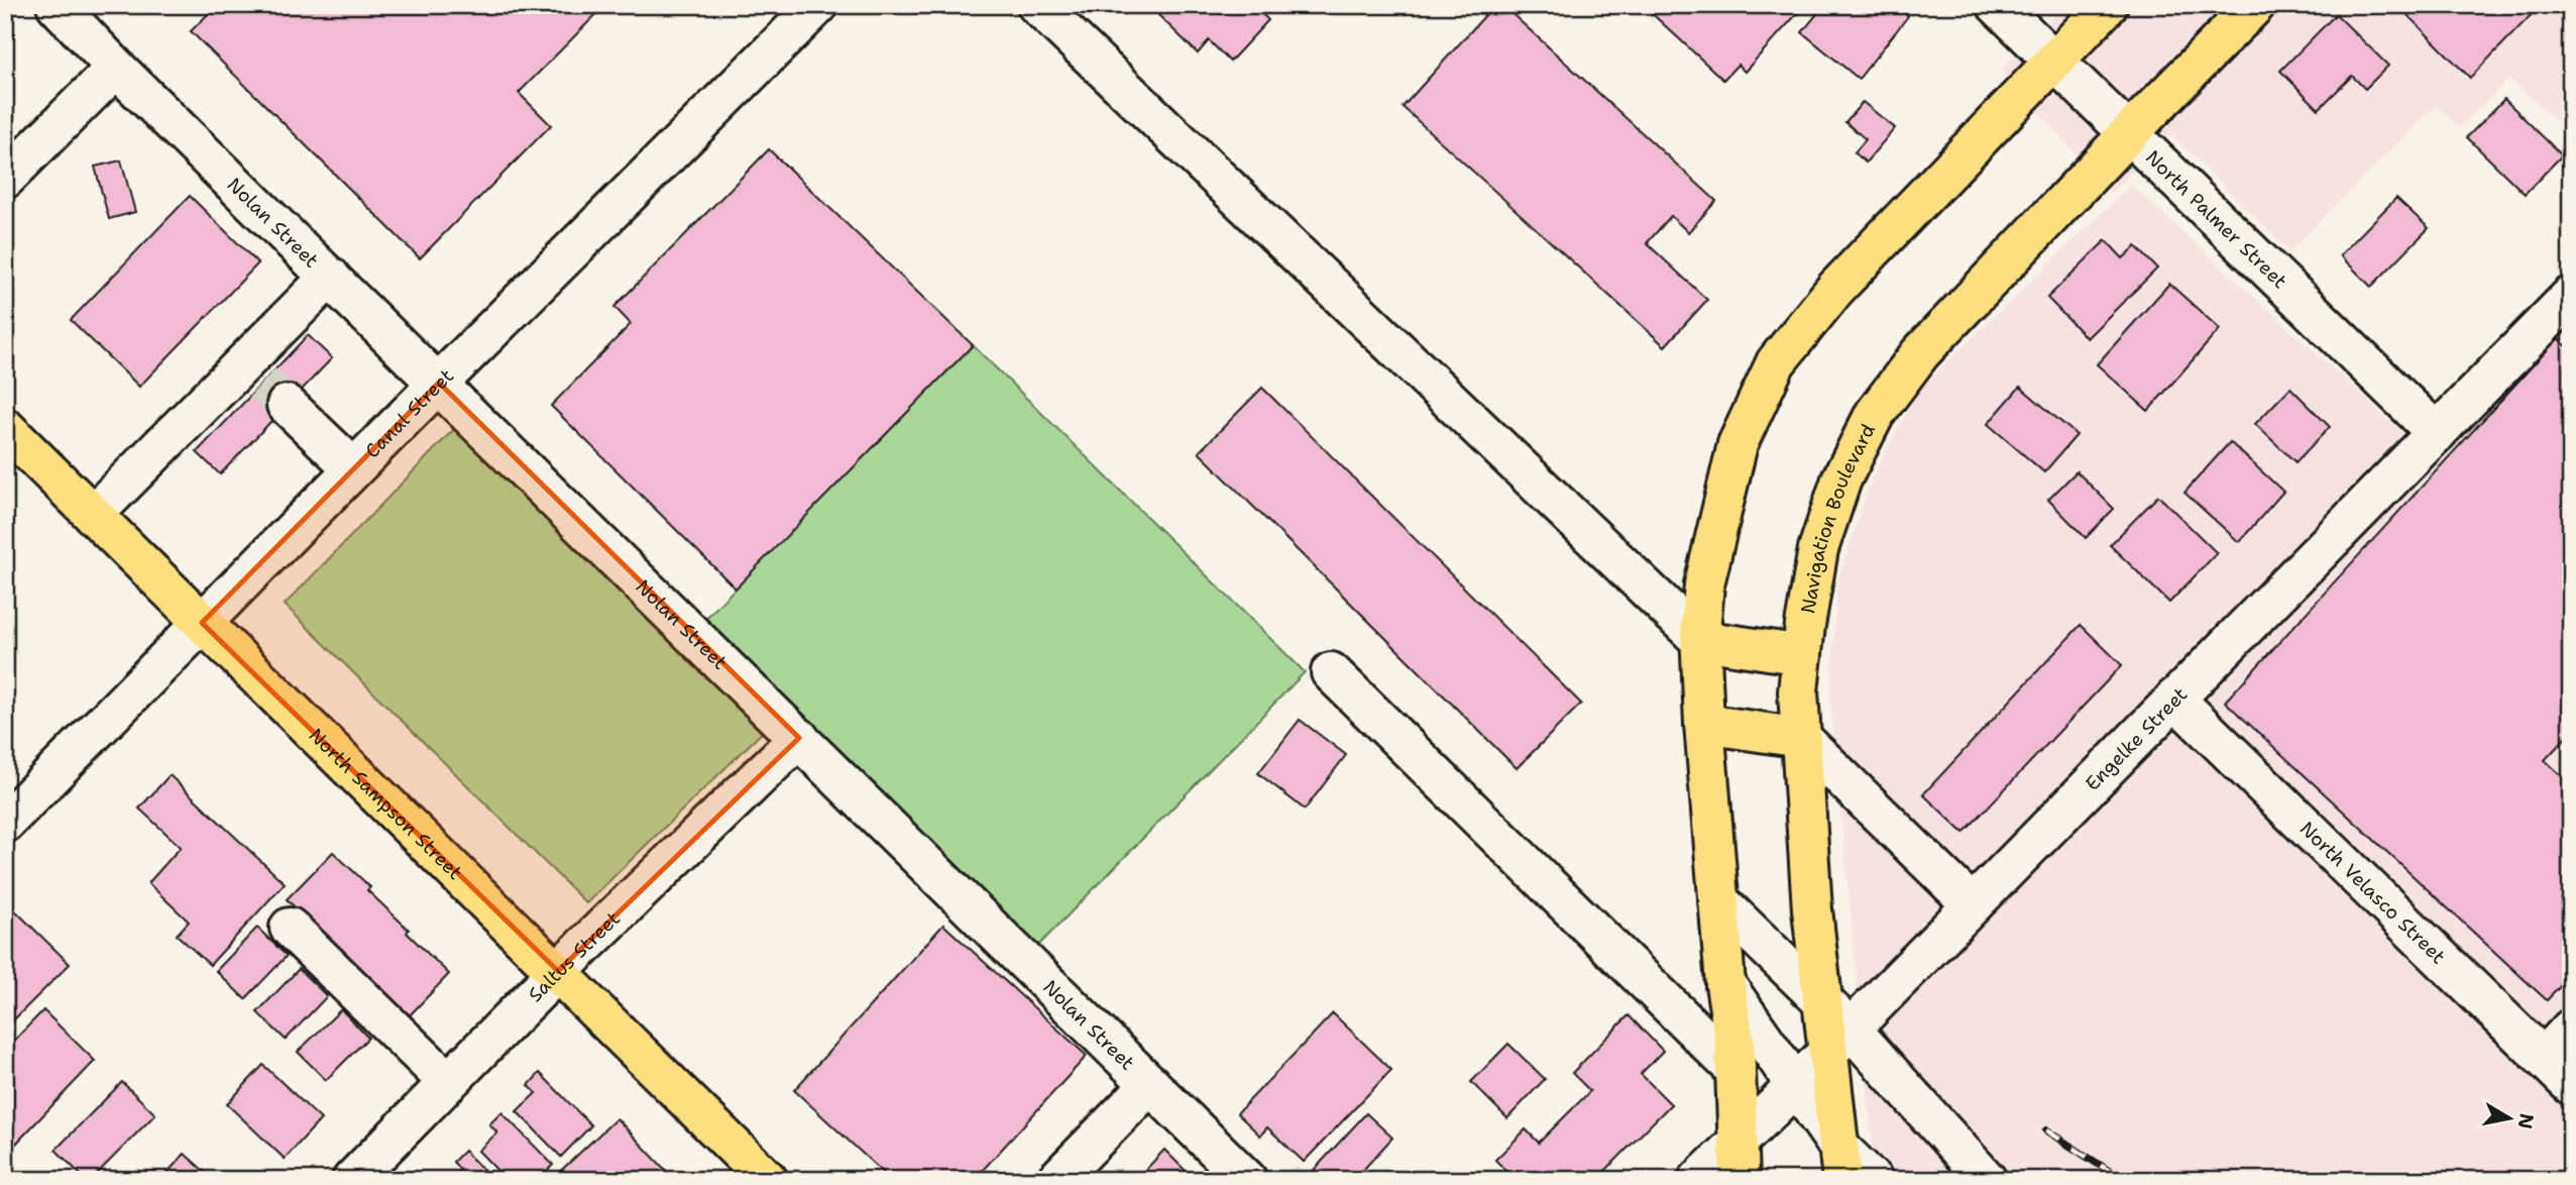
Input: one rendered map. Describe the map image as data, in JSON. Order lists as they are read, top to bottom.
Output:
{
  "streets": {
    "main road": ["Navigation Boulevard", "North Sampson Street"],
    "street": [
      "North Palmer Street",
      "Nolan Street",
      "Canal Street",
      "Engelke Street",
      "North Velasco Street",
      "Saltus Street"
    ]
  },
  "crossings": [
    ["North Palmer Street", "Navigation Boulevard"],
    ["North Palmer Street", "Engelke Street"],
    ["Nolan Street", "Canal Street"],
    ["Nolan Street", "Saltus Street"],
    ["Canal Street", "North Sampson Street"],
    ["Navigation Boulevard", "Engelke Street"],
    ["Engelke Street", "North Velasco Street"],
    ["North Sampson Street", "Saltus Street"]
  ],
  "north": "right"
}
